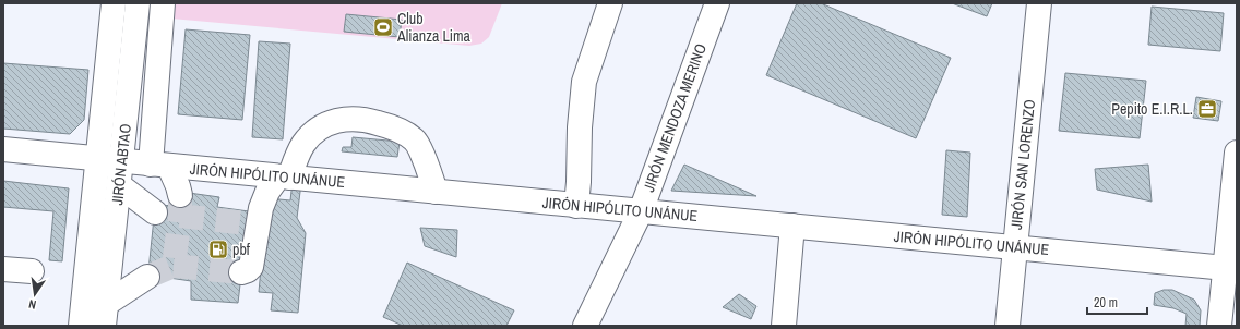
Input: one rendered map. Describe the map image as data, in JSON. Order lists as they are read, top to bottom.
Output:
{
  "streets": {
    "street": [
      "JIRÓN MENDOZA MERINO",
      "JIRÓN ABTAO",
      "JIRÓN SAN LORENZO",
      "JIRÓN HIPÓLITO UNÁNUE"
    ]
  },
  "crossings": [
    ["JIRÓN MENDOZA MERINO", "JIRÓN HIPÓLITO UNÁNUE"],
    ["JIRÓN ABTAO", "JIRÓN HIPÓLITO UNÁNUE"],
    ["JIRÓN SAN LORENZO", "JIRÓN HIPÓLITO UNÁNUE"]
  ],
  "places": {
    "sports": ["Club Alianza Lima"],
    "office": ["Pepito E.I.R.L."],
    "fuel station": ["pbf"]
  },
  "scale_bar": "20 m",
  "north": "bottom"
}
